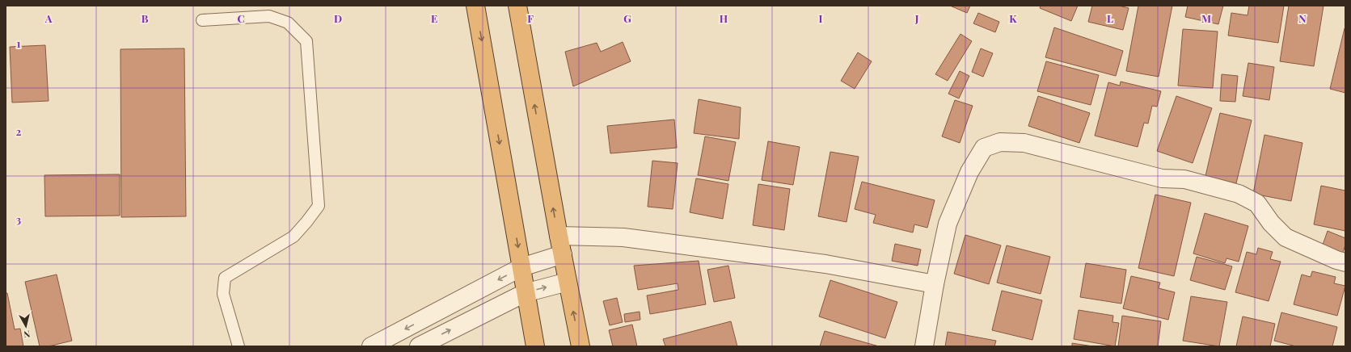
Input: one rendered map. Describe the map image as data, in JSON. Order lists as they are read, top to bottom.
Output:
{
  "north": "bottom",
  "grid": {
    "columns": [
      "A",
      "B",
      "C",
      "D",
      "E",
      "F",
      "G",
      "H",
      "I",
      "J",
      "K",
      "L",
      "M",
      "N"
    ],
    "rows": ["1", "2", "3"]
  }
}
